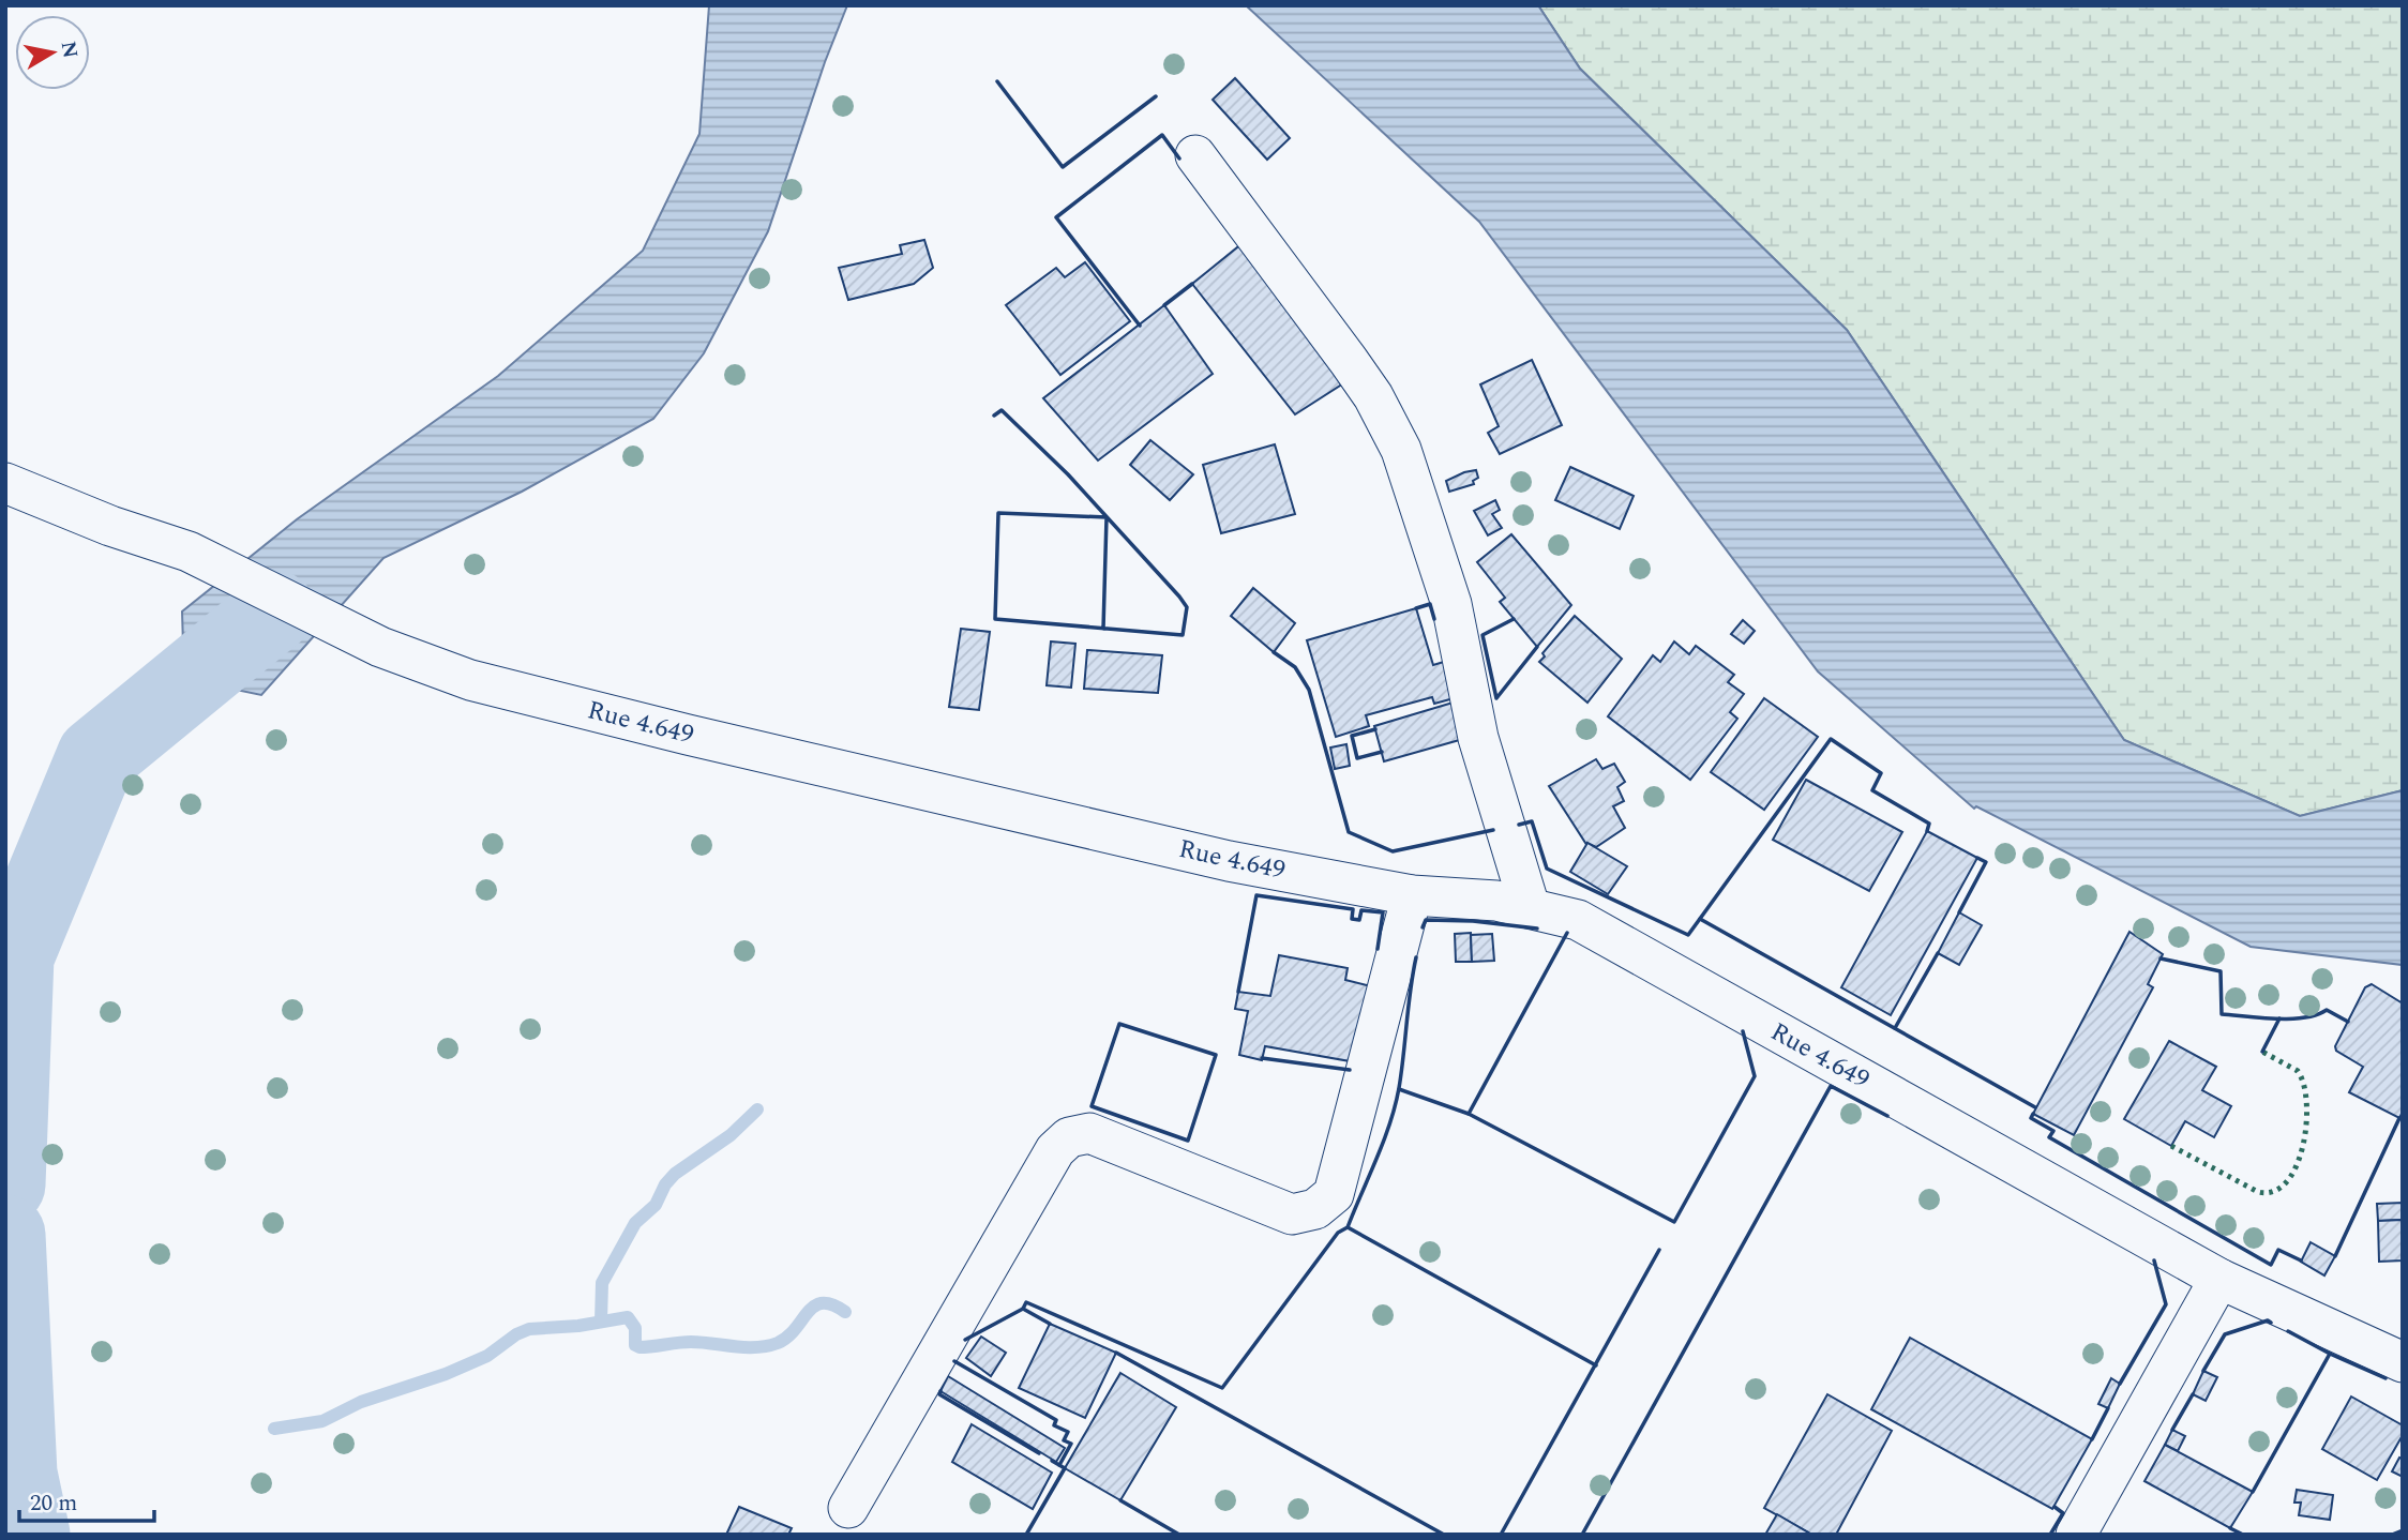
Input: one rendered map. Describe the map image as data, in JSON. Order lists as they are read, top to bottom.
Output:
{
  "streets": {
    "street": ["Rue 4.649"]
  },
  "scale_bar": "20 m",
  "north": "right"
}
